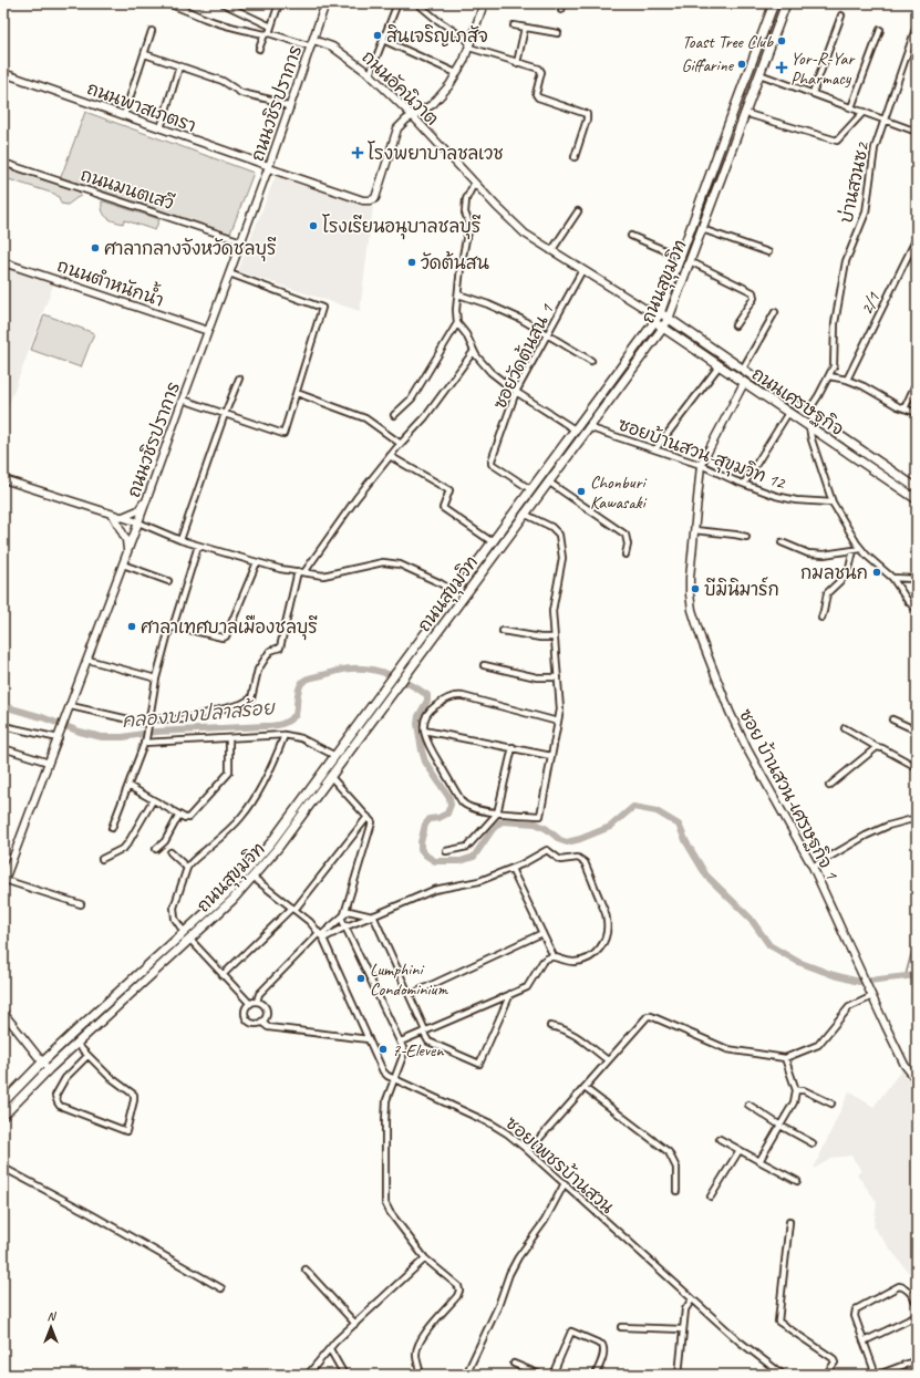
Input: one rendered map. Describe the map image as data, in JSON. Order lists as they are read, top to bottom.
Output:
{
  "streets": {
    "main road": ["ถนนสุขุมวิท", "ถนนเศรษฐกิจ"],
    "street": [
      "ถนนอัคนิวาต",
      "ถนนวชิรปราการ",
      "ถนนพาสเภตรา",
      "บ่านสวนซ2",
      "ถนนมนตเสวี",
      "ถนนตำหนักน้ำ",
      "2/1",
      "ซอยวัดต้นสน 1",
      "ซอยบ้านสวน-สุขุมวิท 12",
      "ซอย บ้านสวน-เศรษฐกิจ 1",
      "ซอยเพชรบ้านสวน"
    ]
  },
  "crossings": [
    ["ถนนอัคนิวาต", "ถนนวชิรปราการ"],
    ["ถนนอัคนิวาต", "ถนนพาสเภตรา"],
    ["ถนนอัคนิวาต", "ถนนสุขุมวิท"],
    ["ถนนอัคนิวาต", "ซอยวัดต้นสน 1"],
    ["ถนนอัคนิวาต", "ถนนเศรษฐกิจ"],
    ["ถนนวชิรปราการ", "ถนนพาสเภตรา"],
    ["ถนนวชิรปราการ", "ถนนมนตเสวี"],
    ["ถนนวชิรปราการ", "ถนนตำหนักน้ำ"],
    ["ถนนสุขุมวิท", "ซอยวัดต้นสน 1"],
    ["ถนนสุขุมวิท", "ถนนเศรษฐกิจ"],
    ["ถนนสุขุมวิท", "ซอยบ้านสวน-สุขุมวิท 12"],
    ["ถนนสุขุมวิท", "ซอยเพชรบ้านสวน"],
    ["ถนนเศรษฐกิจ", "ซอย บ้านสวน-เศรษฐกิจ 1"],
    ["ซอยบ้านสวน-สุขุมวิท 12", "ซอย บ้านสวน-เศรษฐกิจ 1"]
  ],
  "water": ["คลองบางปลาสร้อย"],
  "places": {
    "other": [
      "สินเจริญเภสัจ",
      "Toast Tree Club",
      "Giffarine",
      "โรงเรียนอนุบาลชลบุรี",
      "ศาลากลางจังหวัดชลบุรี",
      "วัดต้นสน",
      "Chonburi Kawasaki",
      "กมลชนก",
      "บีมินิมาร์ก",
      "ศาลาเทศบาลเมืองชลบุรี",
      "Lumphini Condominium",
      "7-Eleven"
    ],
    "health": ["Yor-R-Yar Pharmacy", "โรงพยาบาลชลเวช"]
  },
  "north": "top"
}
